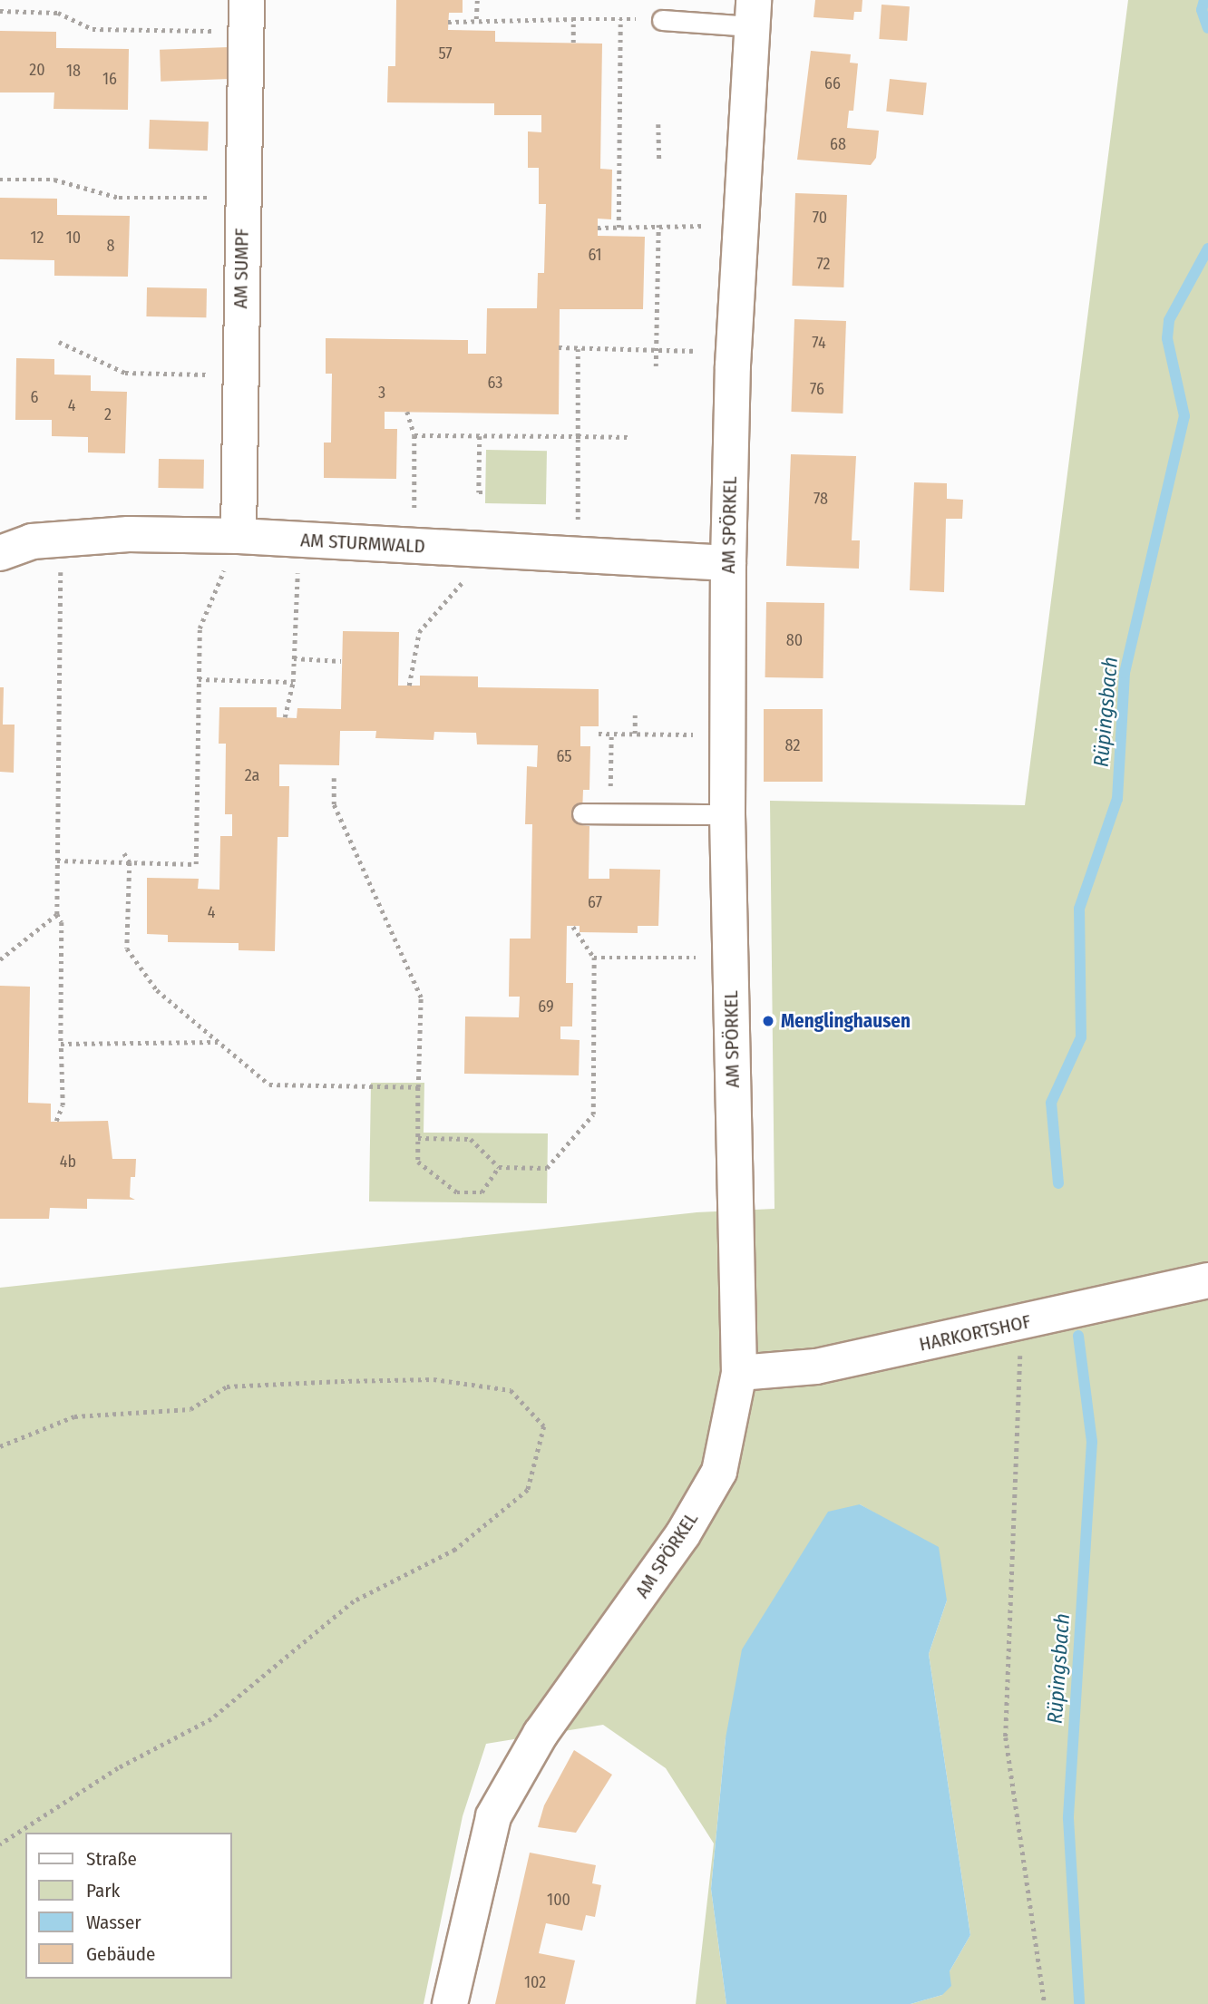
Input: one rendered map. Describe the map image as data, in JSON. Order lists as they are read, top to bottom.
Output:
{
  "streets": {
    "street": [
      "AM SUMPF",
      "AM SPÖRKEL",
      "AM STURMWALD",
      "HARKORTSHOF"
    ]
  },
  "crossings": [
    ["AM SUMPF", "AM STURMWALD"],
    ["AM SPÖRKEL", "AM STURMWALD"],
    ["AM SPÖRKEL", "HARKORTSHOF"]
  ],
  "water": ["Rüpingsbach"],
  "places": ["Menglinghausen"],
  "house_numbers": [
    "57",
    "20",
    "18",
    "16",
    "66",
    "68",
    "70",
    "12",
    "10",
    "8",
    "61",
    "72",
    "74",
    "63",
    "76",
    "3",
    "6",
    "4",
    "2",
    "78",
    "80",
    "82",
    "65",
    "2a",
    "67",
    "4",
    "69",
    "4b",
    "100",
    "102"
  ],
  "legend": [
    "Straße",
    "Park",
    "Wasser",
    "Gebäude"
  ]
}
